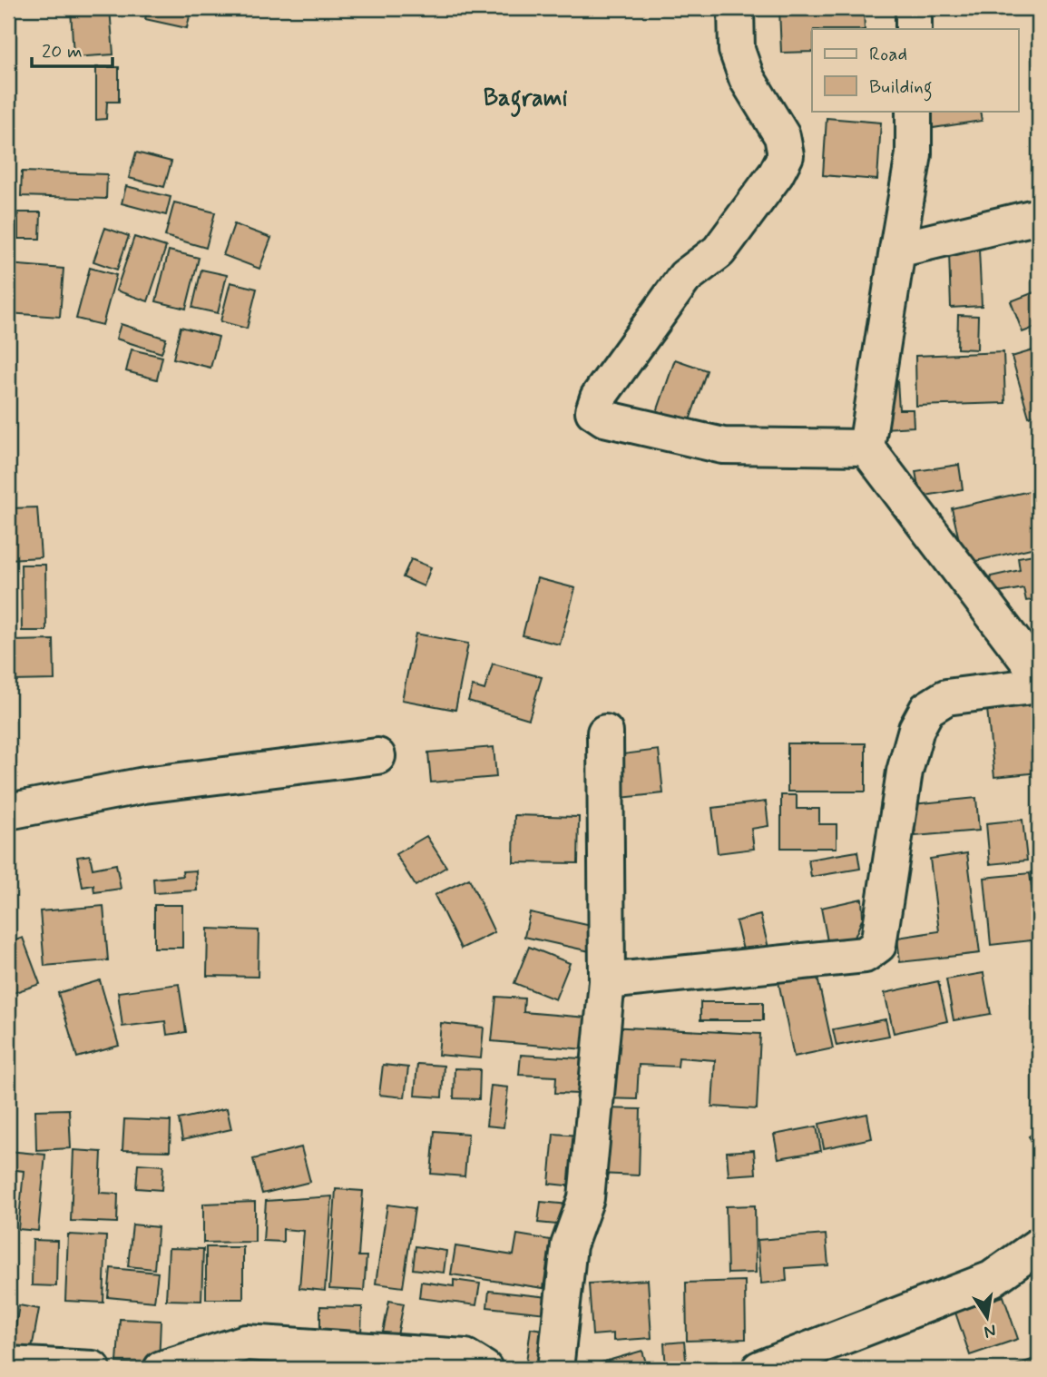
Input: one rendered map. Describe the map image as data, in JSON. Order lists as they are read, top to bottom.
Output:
{
  "districts": ["Bagrami"],
  "legend": ["Road", "Building"],
  "scale_bar": "20 m",
  "north": "bottom"
}
